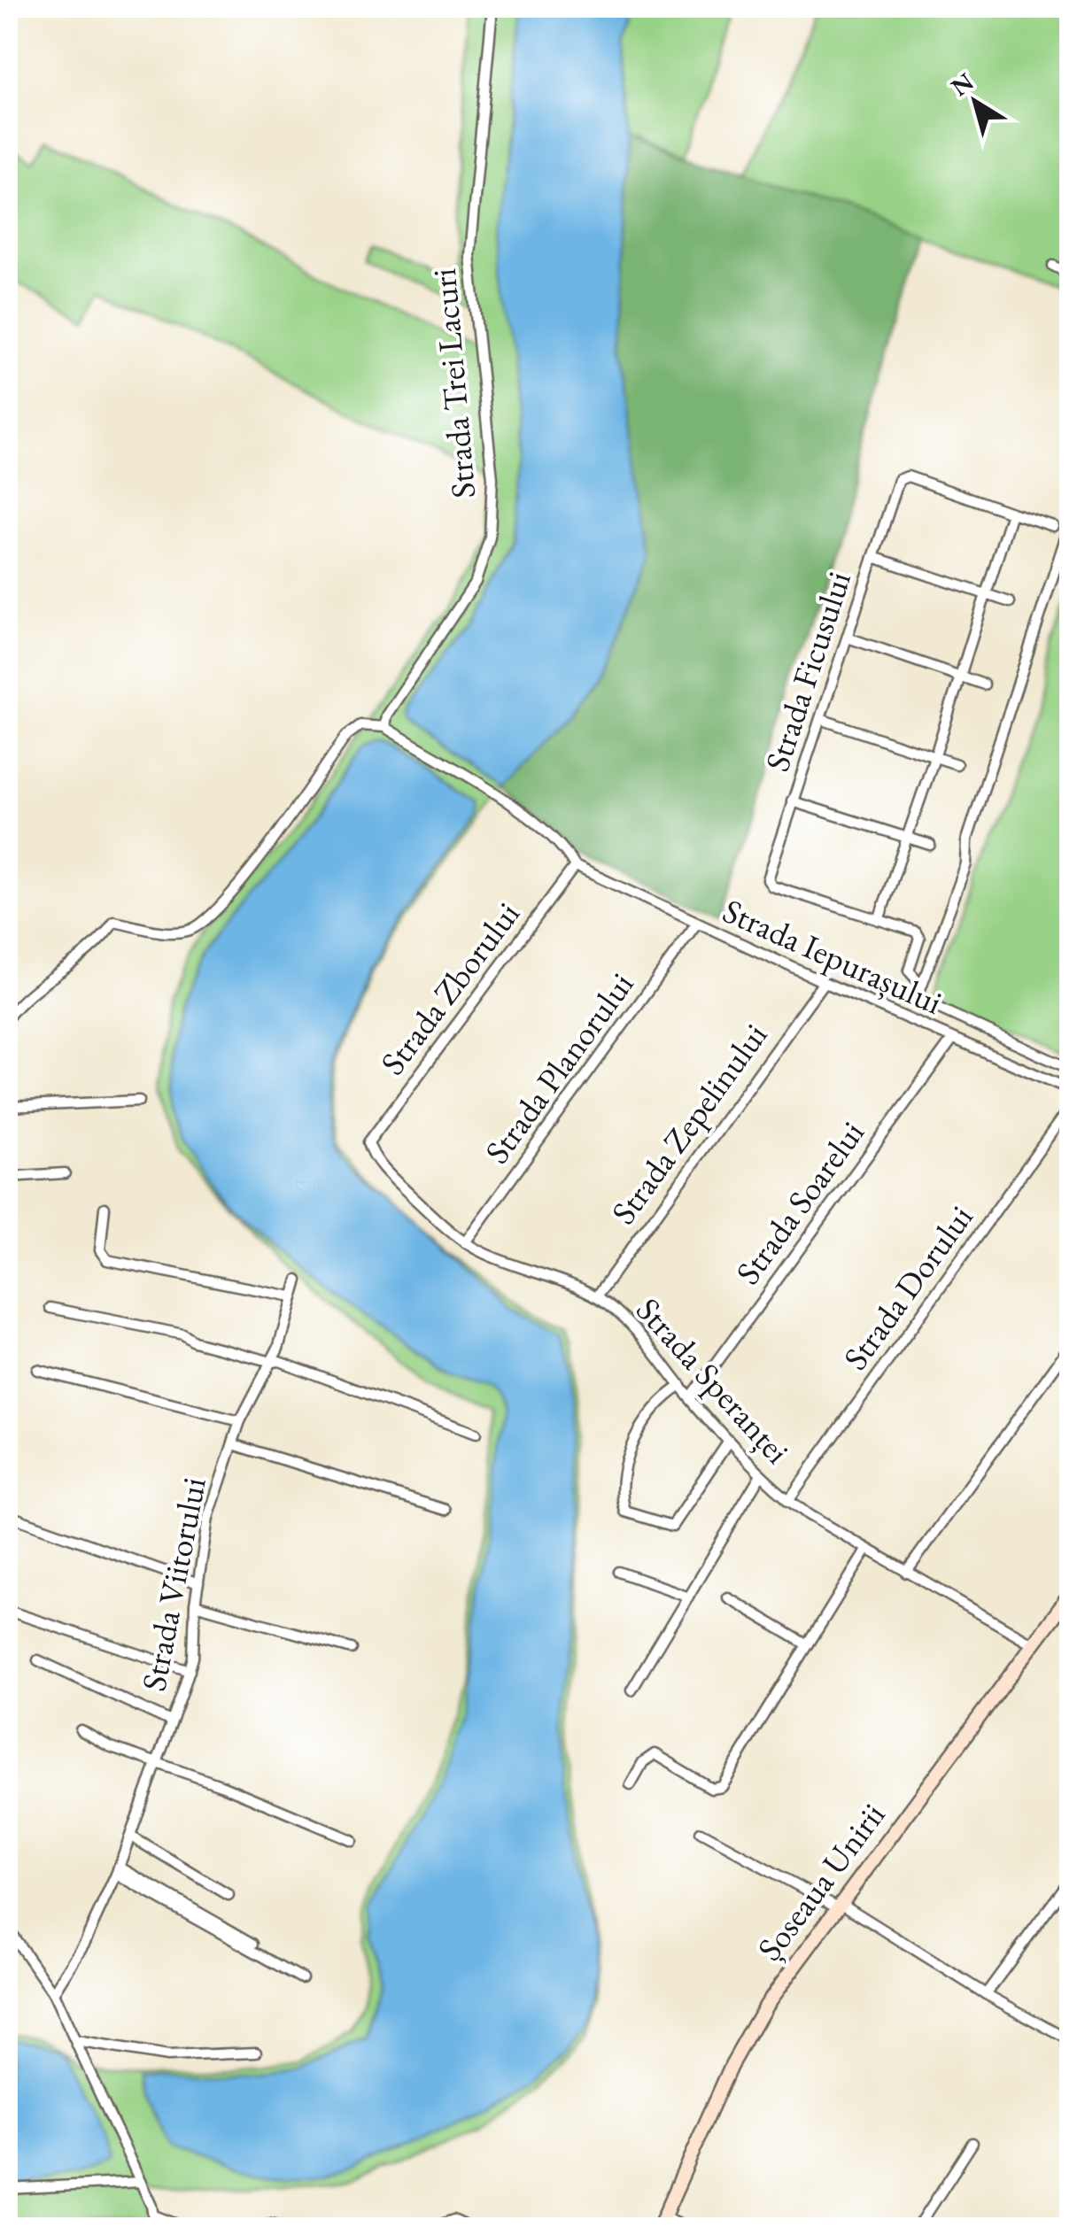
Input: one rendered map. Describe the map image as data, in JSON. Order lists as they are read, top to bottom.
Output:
{
  "streets": {
    "main road": ["Șoseaua Unirii"],
    "street": [
      "Strada Trei Lacuri",
      "Strada Ficusului",
      "Strada Iepurașului",
      "Strada Zborului",
      "Strada Planorului",
      "Strada Zepelinului",
      "Strada Soarelui",
      "Strada Dorului",
      "Strada Speranței",
      "Strada Viitorului"
    ]
  },
  "crossings": [
    ["Strada Ficusului", "Strada Iepurașului"],
    ["Strada Iepurașului", "Strada Zborului"],
    ["Strada Iepurașului", "Strada Planorului"],
    ["Strada Iepurașului", "Strada Zepelinului"],
    ["Strada Iepurașului", "Strada Soarelui"],
    ["Strada Zborului", "Strada Speranței"],
    ["Strada Planorului", "Strada Speranței"],
    ["Strada Zepelinului", "Strada Speranței"],
    ["Strada Soarelui", "Strada Speranței"],
    ["Strada Dorului", "Strada Speranței"],
    ["Strada Speranței", "Șoseaua Unirii"]
  ],
  "north": "top left"
}
